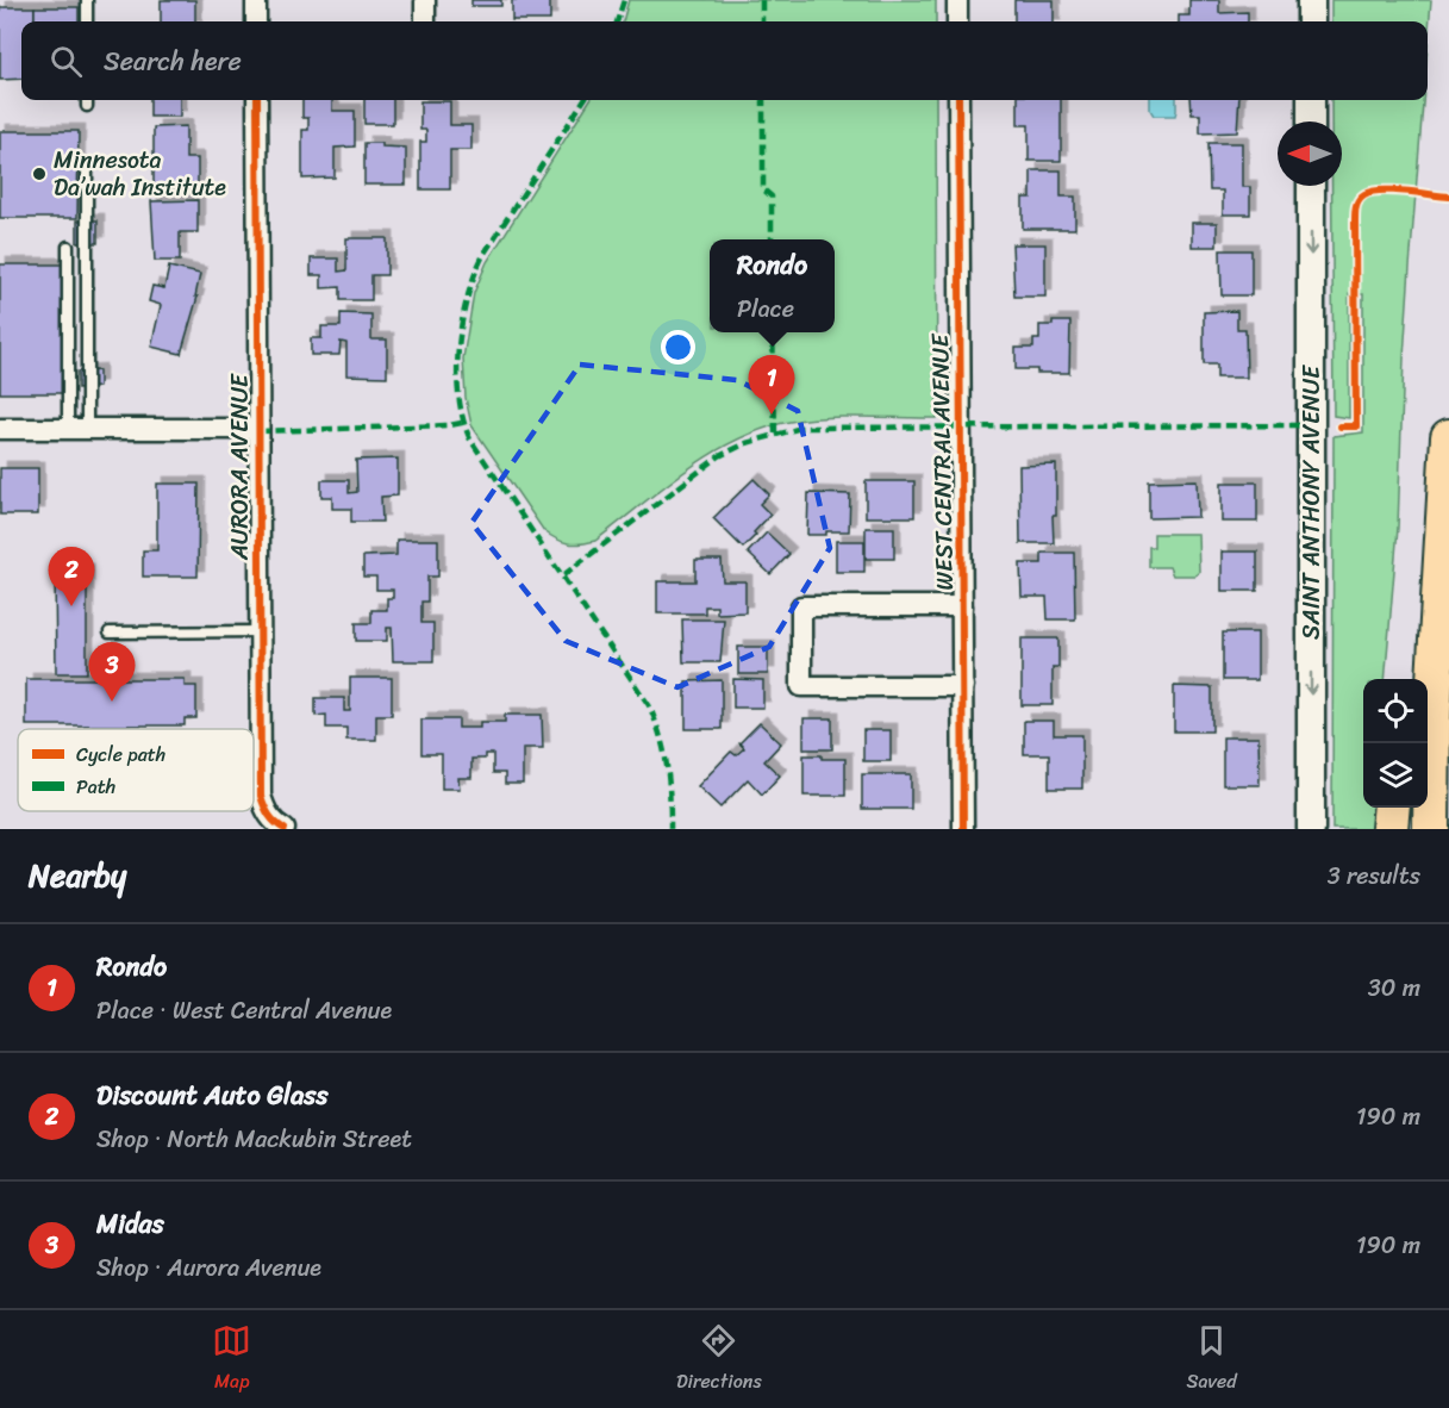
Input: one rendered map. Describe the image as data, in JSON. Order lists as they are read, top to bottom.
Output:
{
  "streets": {
    "street": ["WEST CENTRAL AVENUE", "AURORA AVENUE", "SAINT ANTHONY AVENUE"]
  },
  "one_way": ["SAINT ANTHONY AVENUE"],
  "places": ["Minnesota Da’wah Institute"],
  "legend": ["Cycle path", "Path"],
  "north": "left",
  "page": {
    "search": "Search here",
    "popup": ["Rondo", "Place"],
    "pins": ["1", "2", "3"],
    "heading": ["Nearby", "3 results"],
    "list": [
      {
        "mark": "1",
        "name": "Rondo",
        "note": "Place · West Central Avenue",
        "value": "30 m"
      },
      {
        "mark": "2",
        "name": "Discount Auto Glass",
        "note": "Shop · North Mackubin Street",
        "value": "190 m"
      },
      {
        "mark": "3",
        "name": "Midas",
        "note": "Shop · Aurora Avenue",
        "value": "190 m"
      }
    ],
    "nav": ["Map", "Directions", "Saved"]
  }
}
